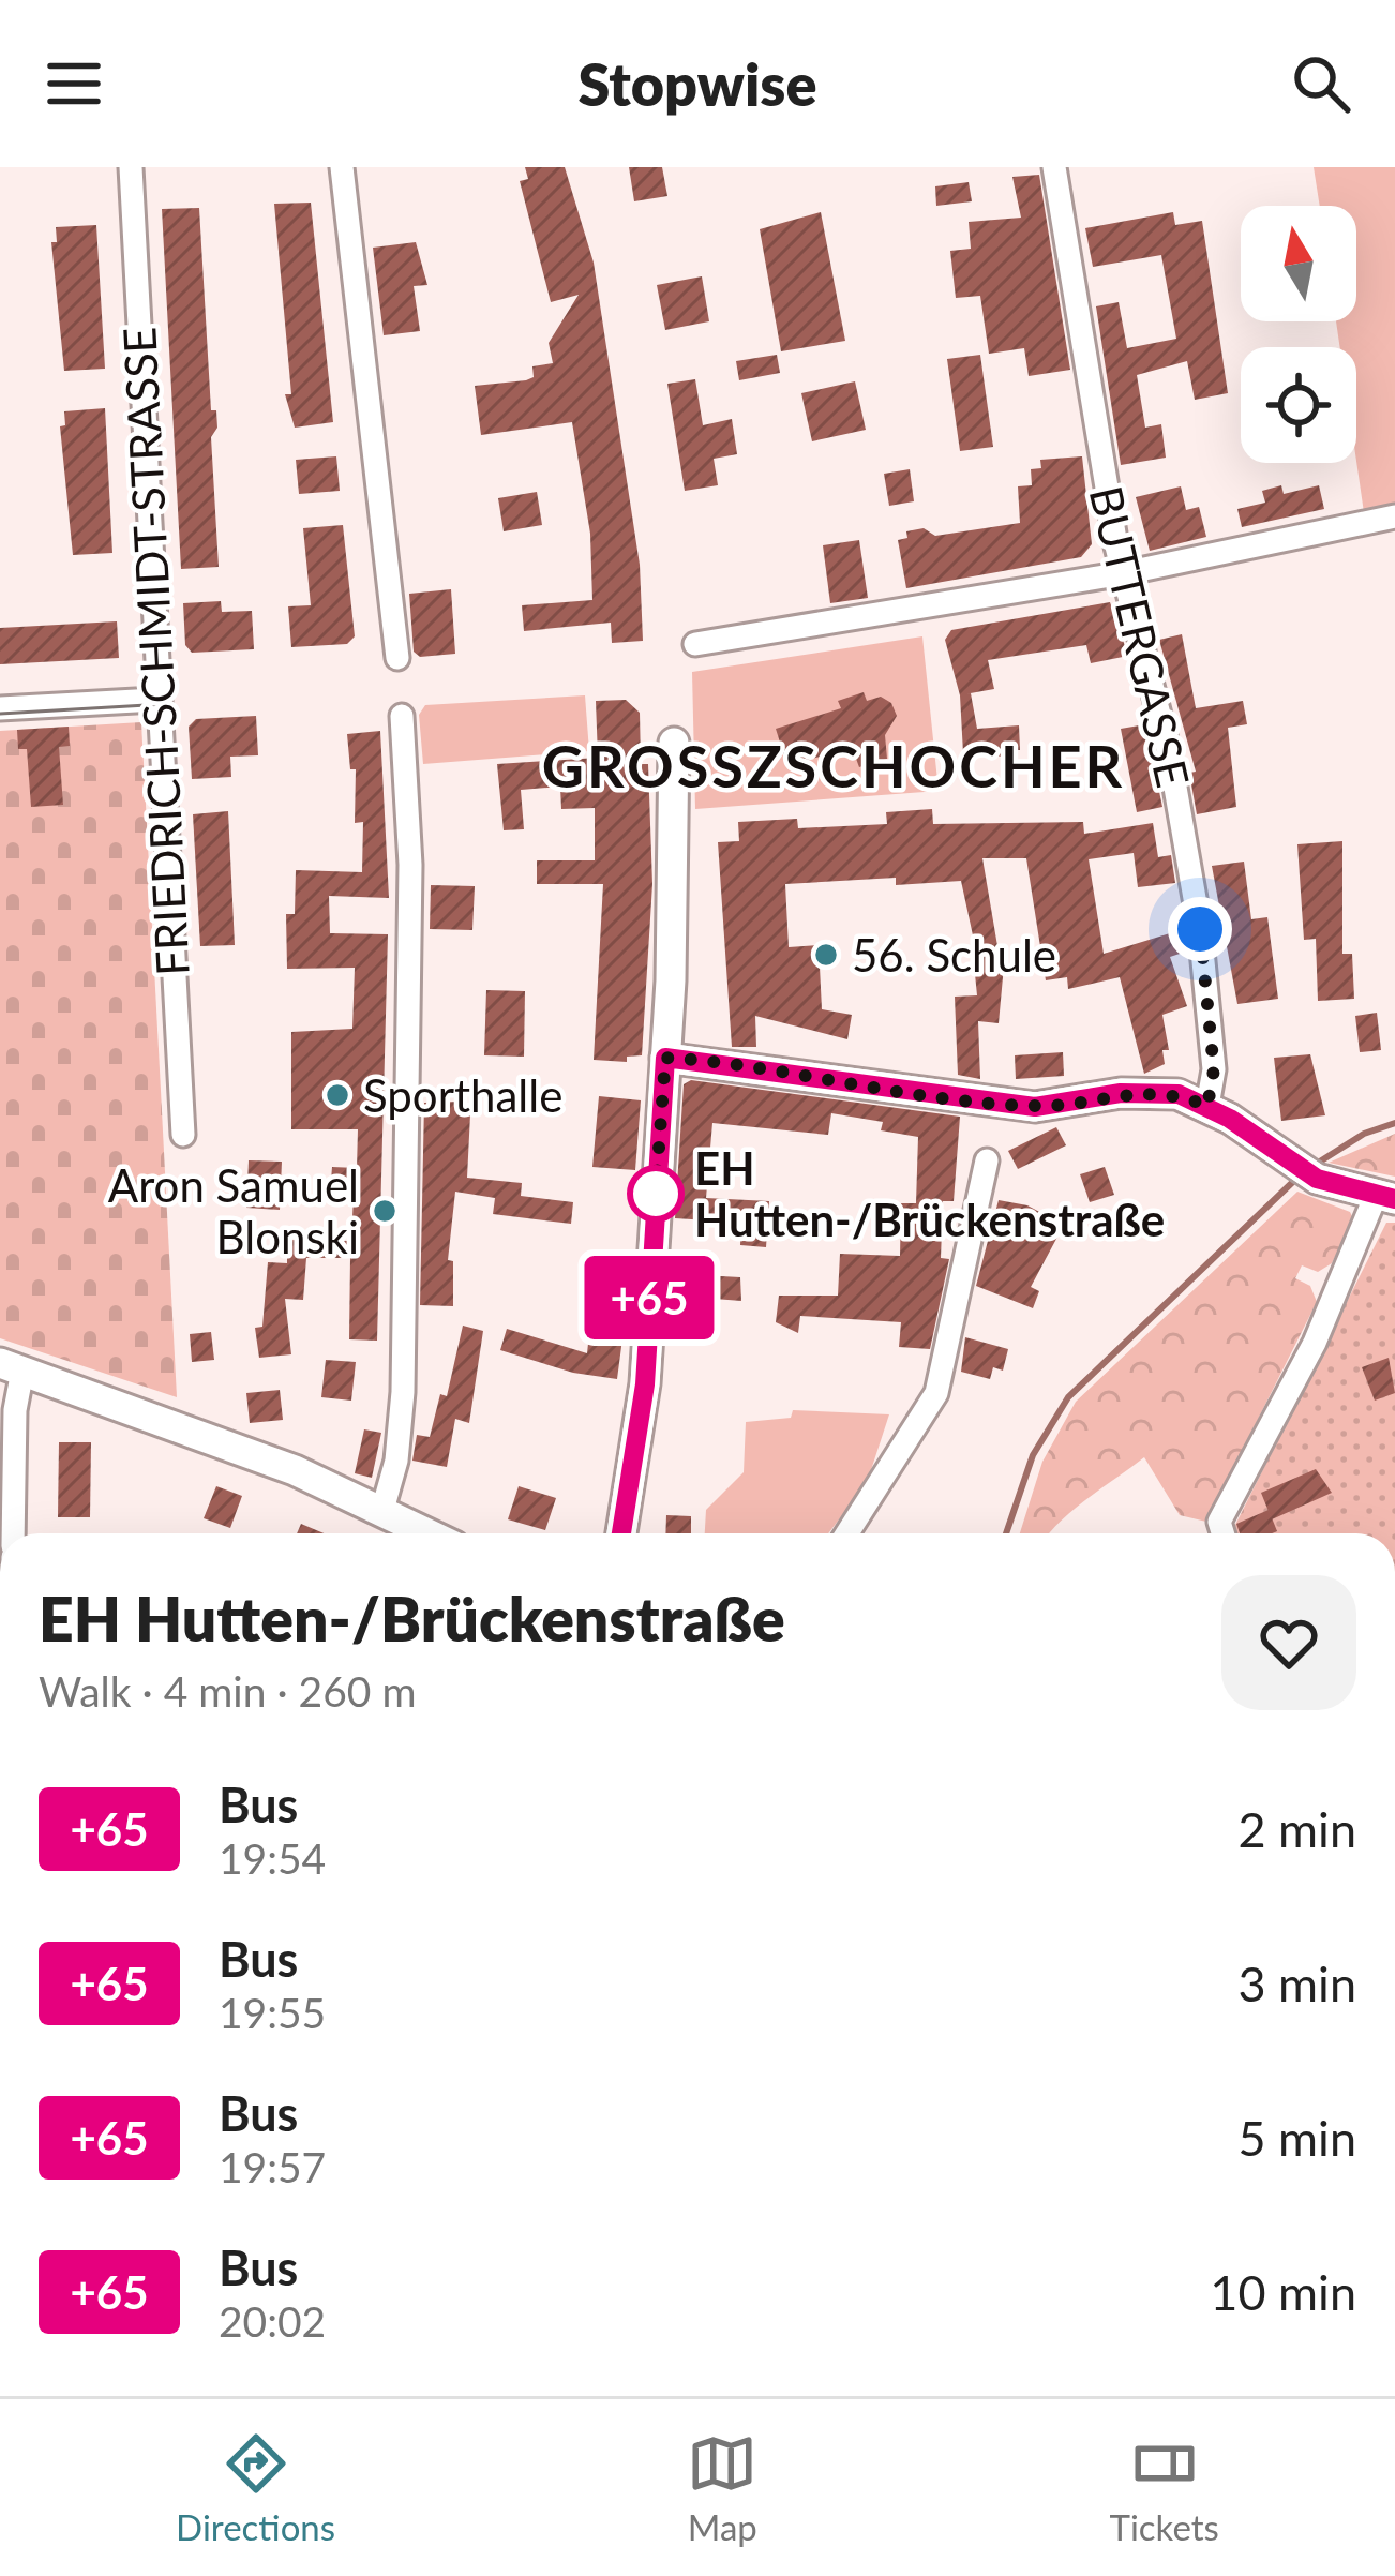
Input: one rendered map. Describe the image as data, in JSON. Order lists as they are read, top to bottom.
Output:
{
  "streets": {
    "street": ["BUTTERGASSE", "FRIEDRICH-SCHMIDT-STRASSE"]
  },
  "districts": ["GROSSZSCHOCHER"],
  "places": [
    "56. Schule",
    "Sporthalle",
    "EH Hutten-/Brückenstraße",
    "Aron Samuel Blonski"
  ],
  "lines": ["bus line +65"],
  "north": "top",
  "page": {
    "header": "Stopwise",
    "on_map": "+65",
    "heading": ["EH Hutten-/Brückenstraße", "Walk · 4 min · 260 m"],
    "list": [
      {
        "mark": "+65",
        "name": "Bus",
        "note": "19:54",
        "value": "2 min"
      },
      {
        "mark": "+65",
        "name": "Bus",
        "note": "19:55",
        "value": "3 min"
      },
      {
        "mark": "+65",
        "name": "Bus",
        "note": "19:57",
        "value": "5 min"
      },
      {
        "mark": "+65",
        "name": "Bus",
        "note": "20:02",
        "value": "10 min"
      }
    ],
    "tabs": ["Directions", "Map", "Tickets"]
  }
}
